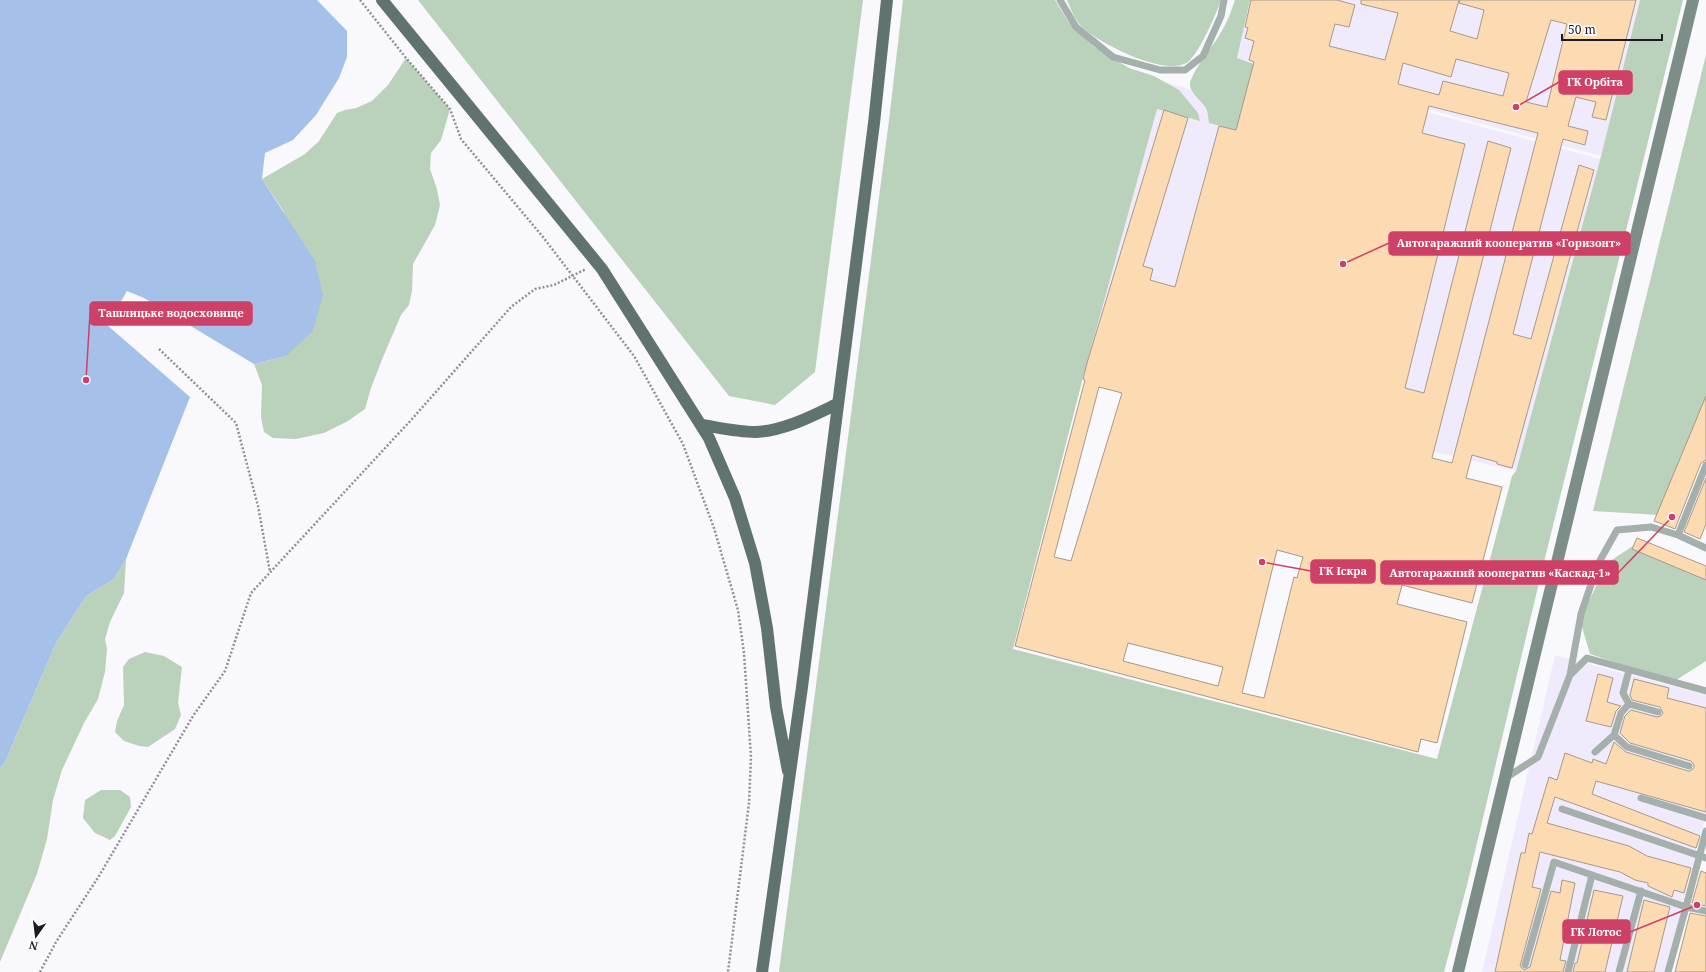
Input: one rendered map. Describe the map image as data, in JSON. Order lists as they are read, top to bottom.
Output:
{
  "places": [
    "ГК Орбіта",
    "Автогаражний кооператив «Горизонт»",
    "Ташлицьке водосховище",
    "Автогаражний кооператив «Каскад-1»",
    "ГК Іскра",
    "ГК Лотос"
  ],
  "scale_bar": "50 m",
  "north": "bottom"
}
